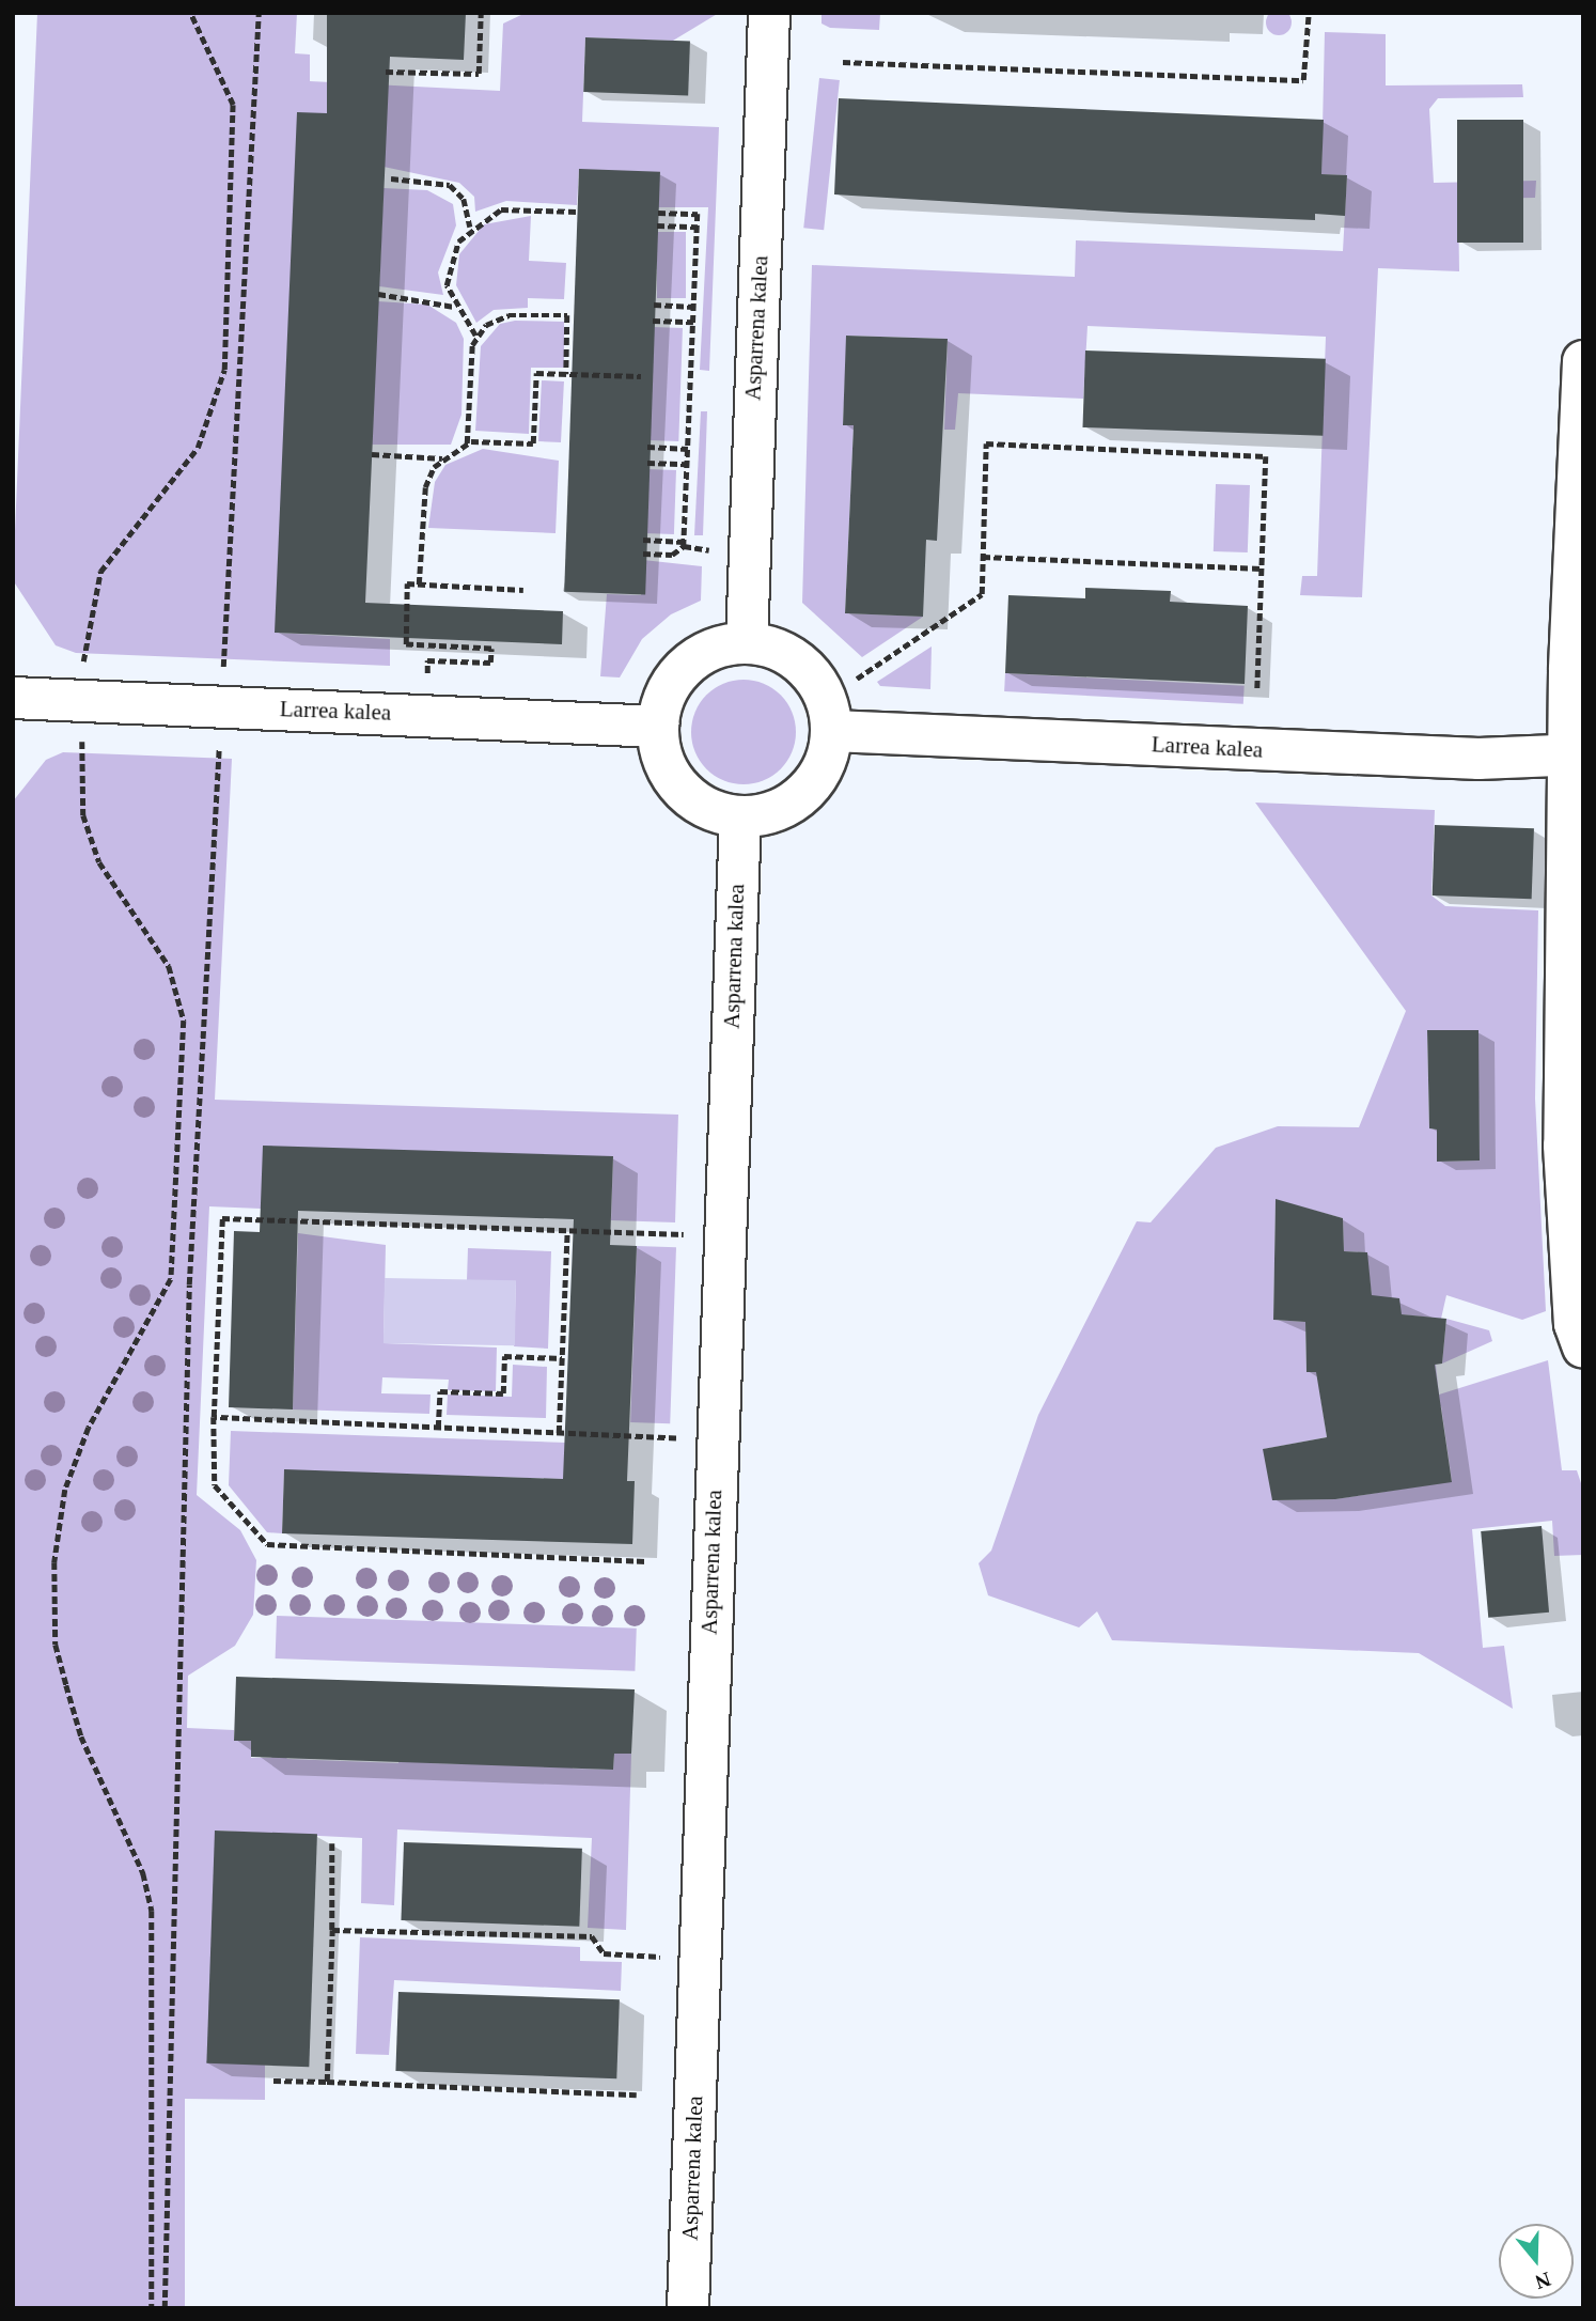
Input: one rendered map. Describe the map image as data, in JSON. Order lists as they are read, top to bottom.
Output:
{
  "streets": {
    "street": ["Asparrena kalea", "Larrea kalea"]
  },
  "crossings": [
    ["Asparrena kalea", "Larrea kalea"]
  ],
  "north": "bottom"
}
